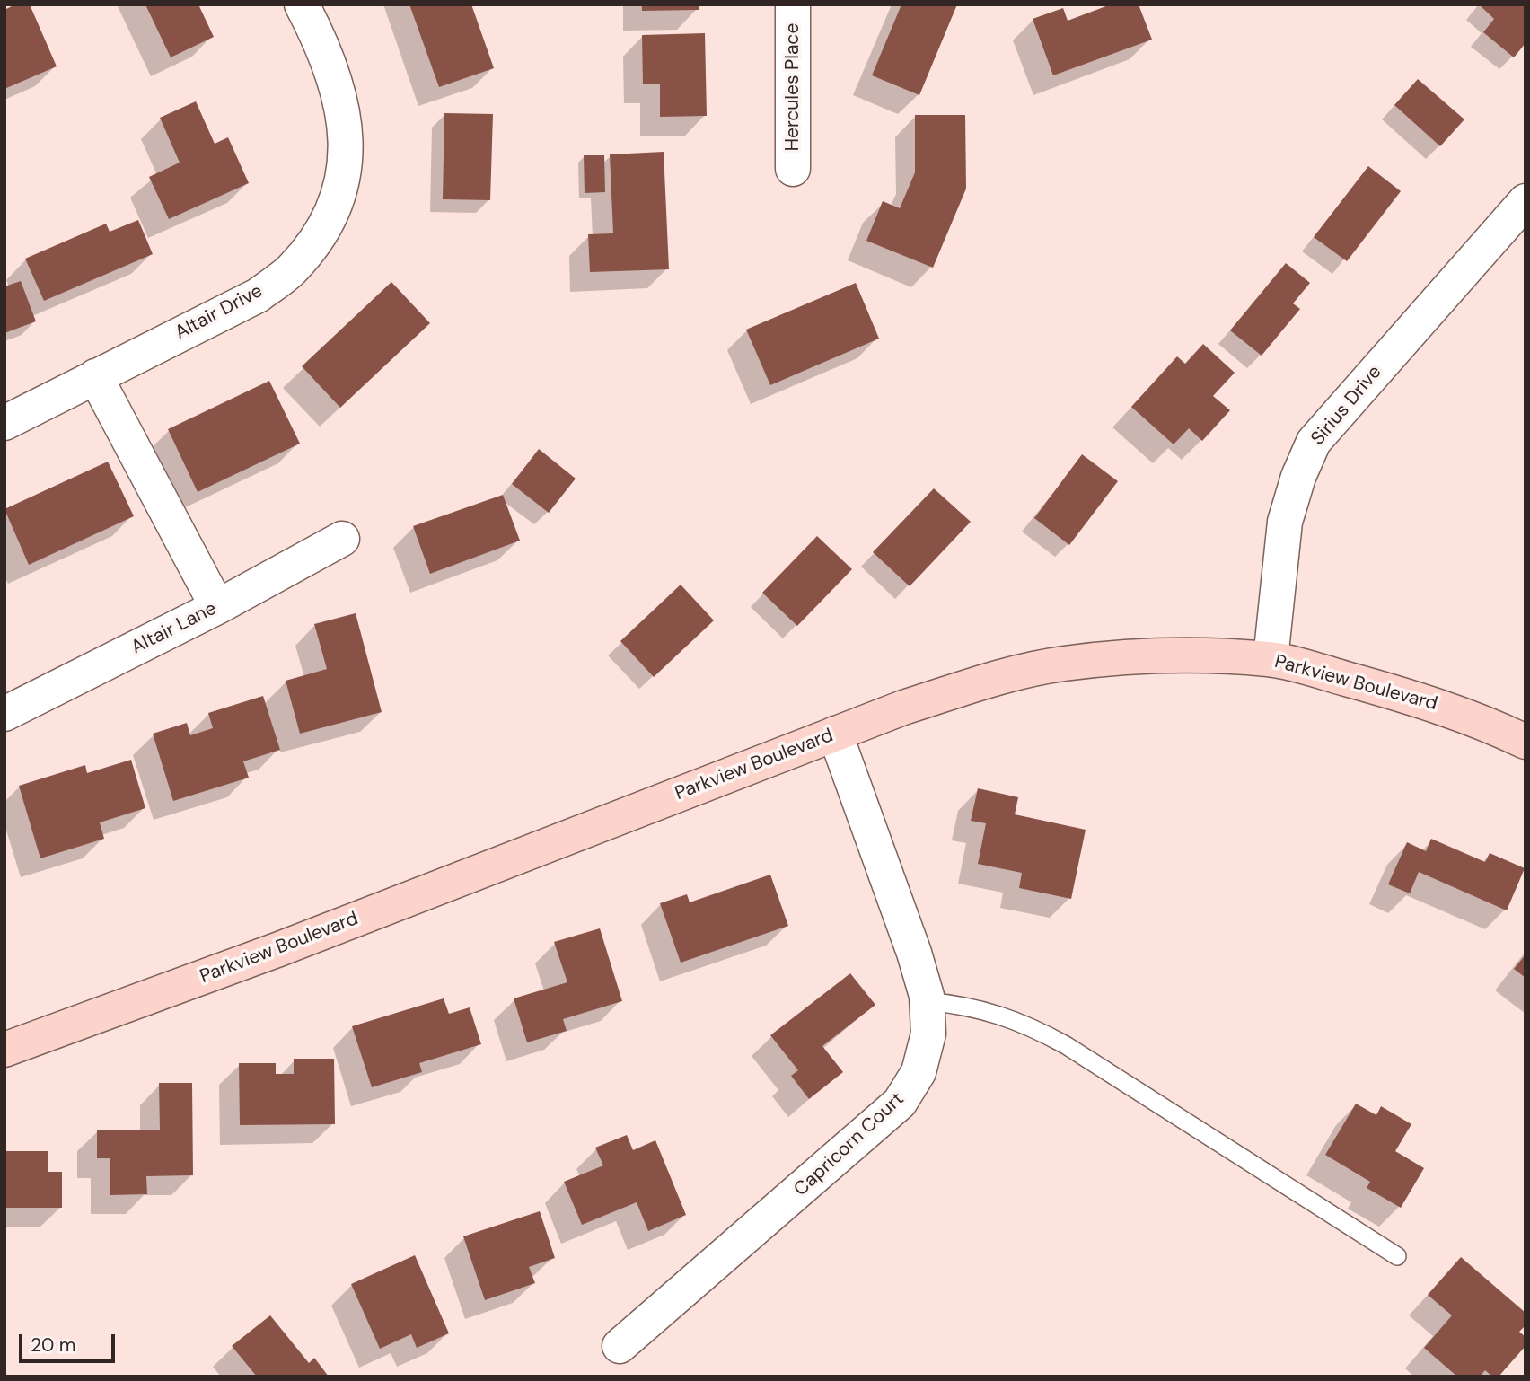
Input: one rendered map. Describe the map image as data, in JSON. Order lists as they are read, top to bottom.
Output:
{
  "streets": {
    "street": [
      "Hercules Place",
      "Altair Drive",
      "Sirius Drive",
      "Altair Lane",
      "Parkview Boulevard",
      "Capricorn Court"
    ]
  },
  "crossings": [
    ["Sirius Drive", "Parkview Boulevard"],
    ["Parkview Boulevard", "Capricorn Court"]
  ],
  "scale_bar": "20 m"
}
